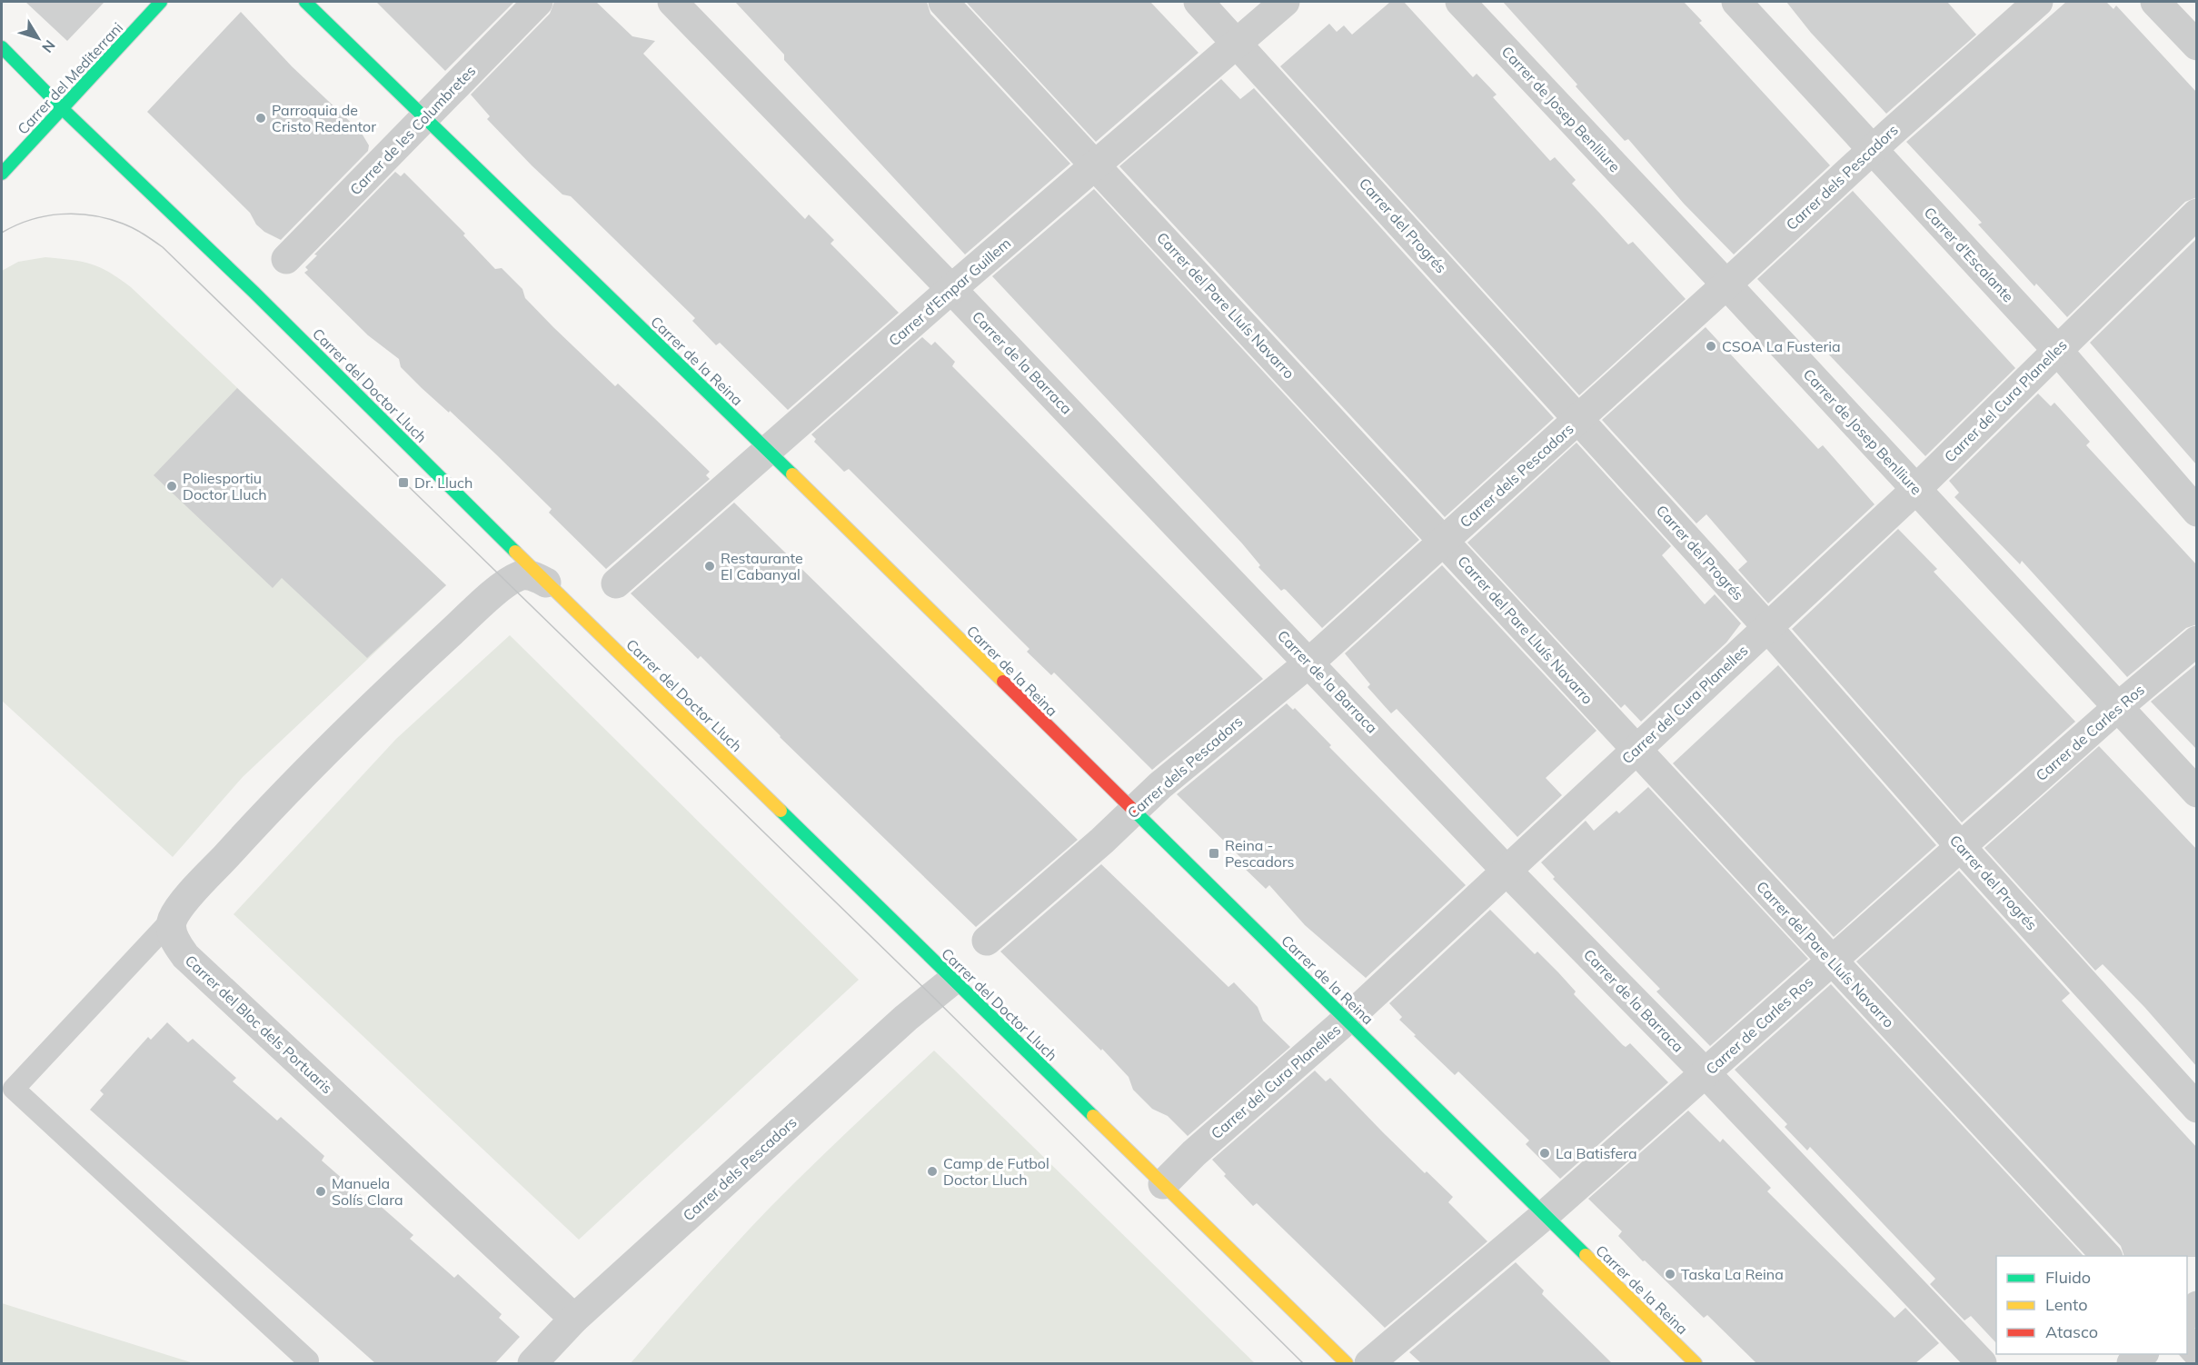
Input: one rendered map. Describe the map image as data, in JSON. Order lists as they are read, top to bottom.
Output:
{
  "streets": {
    "street": [
      "Carrer del Mediterrani",
      "Carrer de Josep Benlliure",
      "Carrer de les Columbretes",
      "Carrer dels Pescadors",
      "Carrer del Progrés",
      "Carrer d'Escalante",
      "Carrer d'Empar Guillem",
      "Carrer del Pare Lluís Navarro",
      "Carrer de la Reina",
      "Carrer de la Barraca",
      "Carrer del Doctor Lluch",
      "Carrer del Cura Planelles",
      "Carrer de Carles Ros",
      "Carrer del Bloc dels Portuaris"
    ]
  },
  "crossings": [
    ["Carrer del Mediterrani", "Carrer del Doctor Lluch"],
    ["Carrer de Josep Benlliure", "Carrer dels Pescadors"],
    ["Carrer de Josep Benlliure", "Carrer del Cura Planelles"],
    ["Carrer de Josep Benlliure", "Carrer de Carles Ros"],
    ["Carrer de les Columbretes", "Carrer de la Reina"],
    ["Carrer dels Pescadors", "Carrer del Progrés"],
    ["Carrer dels Pescadors", "Carrer d'Escalante"],
    ["Carrer dels Pescadors", "Carrer del Pare Lluís Navarro"],
    ["Carrer dels Pescadors", "Carrer de la Reina"],
    ["Carrer dels Pescadors", "Carrer de la Barraca"],
    ["Carrer dels Pescadors", "Carrer del Doctor Lluch"],
    ["Carrer dels Pescadors", "Carrer del Bloc dels Portuaris"],
    ["Carrer del Progrés", "Carrer d'Empar Guillem"],
    ["Carrer del Progrés", "Carrer del Cura Planelles"],
    ["Carrer del Progrés", "Carrer de Carles Ros"],
    ["Carrer d'Escalante", "Carrer del Cura Planelles"],
    ["Carrer d'Empar Guillem", "Carrer del Pare Lluís Navarro"],
    ["Carrer d'Empar Guillem", "Carrer de la Reina"],
    ["Carrer d'Empar Guillem", "Carrer de la Barraca"],
    ["Carrer del Pare Lluís Navarro", "Carrer del Cura Planelles"],
    ["Carrer del Pare Lluís Navarro", "Carrer de Carles Ros"],
    ["Carrer de la Reina", "Carrer del Cura Planelles"],
    ["Carrer de la Reina", "Carrer de Carles Ros"],
    ["Carrer de la Barraca", "Carrer del Cura Planelles"],
    ["Carrer de la Barraca", "Carrer de Carles Ros"],
    ["Carrer del Doctor Lluch", "Carrer del Cura Planelles"]
  ],
  "places": {
    "other": [
      "Parroquia de Cristo Redentor",
      "CSOA La Fusteria",
      "Poliesportiu Doctor Lluch",
      "Restaurante El Cabanyal",
      "La Batisfera",
      "Camp de Futbol Doctor Lluch",
      "Manuela Solís Clara",
      "Taska La Reina"
    ],
    "transit": ["Dr. Lluch", "Reina - Pescadors"]
  },
  "legend": ["Fluido", "Lento", "Atasco"],
  "north": "bottom right"
}
